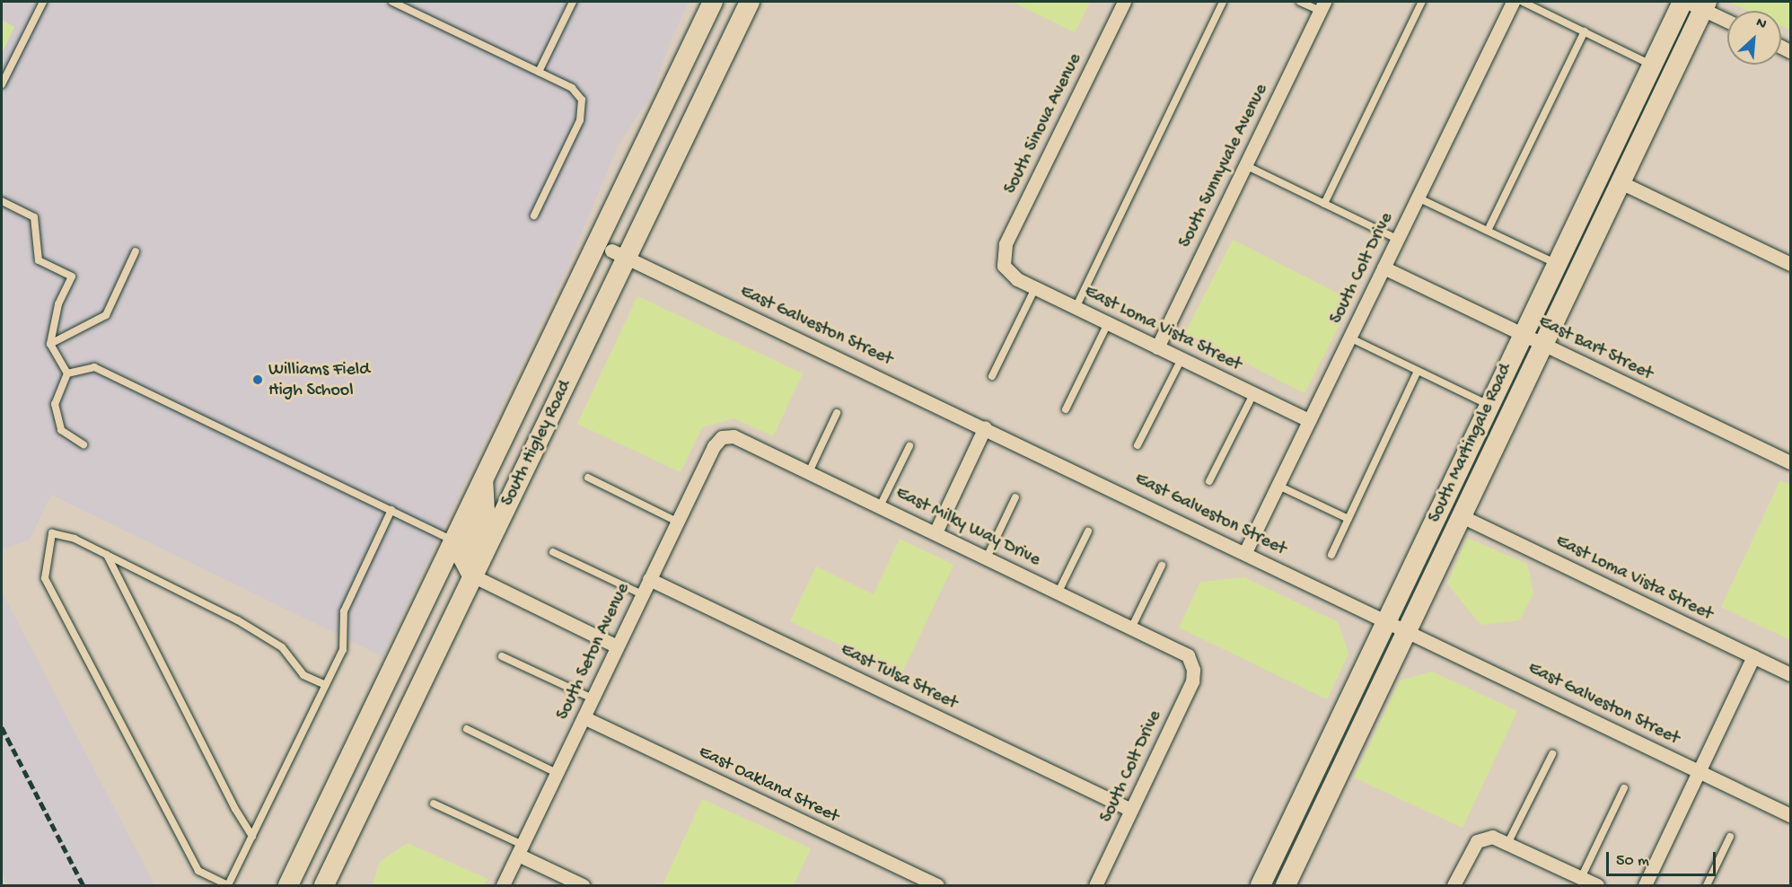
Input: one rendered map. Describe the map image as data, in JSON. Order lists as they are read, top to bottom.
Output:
{
  "streets": {
    "main road": ["South Higley Road", "South Martingale Road"],
    "street": [
      "South Sinova Avenue",
      "South Sunnyvale Avenue",
      "South Colt Drive",
      "East Galveston Street",
      "East Loma Vista Street",
      "East Bart Street",
      "East Milky Way Drive",
      "South Seton Avenue",
      "East Tulsa Street",
      "East Oakland Street"
    ]
  },
  "crossings": [
    ["South Sinova Avenue", "East Loma Vista Street"],
    ["South Sunnyvale Avenue", "East Loma Vista Street"],
    ["South Colt Drive", "East Galveston Street"],
    ["South Colt Drive", "East Loma Vista Street"],
    ["South Colt Drive", "East Bart Street"],
    ["South Colt Drive", "East Milky Way Drive"],
    ["South Colt Drive", "East Tulsa Street"],
    ["East Galveston Street", "South Higley Road"],
    ["East Galveston Street", "South Martingale Road"],
    ["East Loma Vista Street", "South Martingale Road"],
    ["East Bart Street", "South Martingale Road"],
    ["East Milky Way Drive", "South Seton Avenue"],
    ["South Seton Avenue", "East Tulsa Street"],
    ["South Seton Avenue", "East Oakland Street"]
  ],
  "places": ["Williams Field High School"],
  "scale_bar": "50 m",
  "north": "top right"
}
